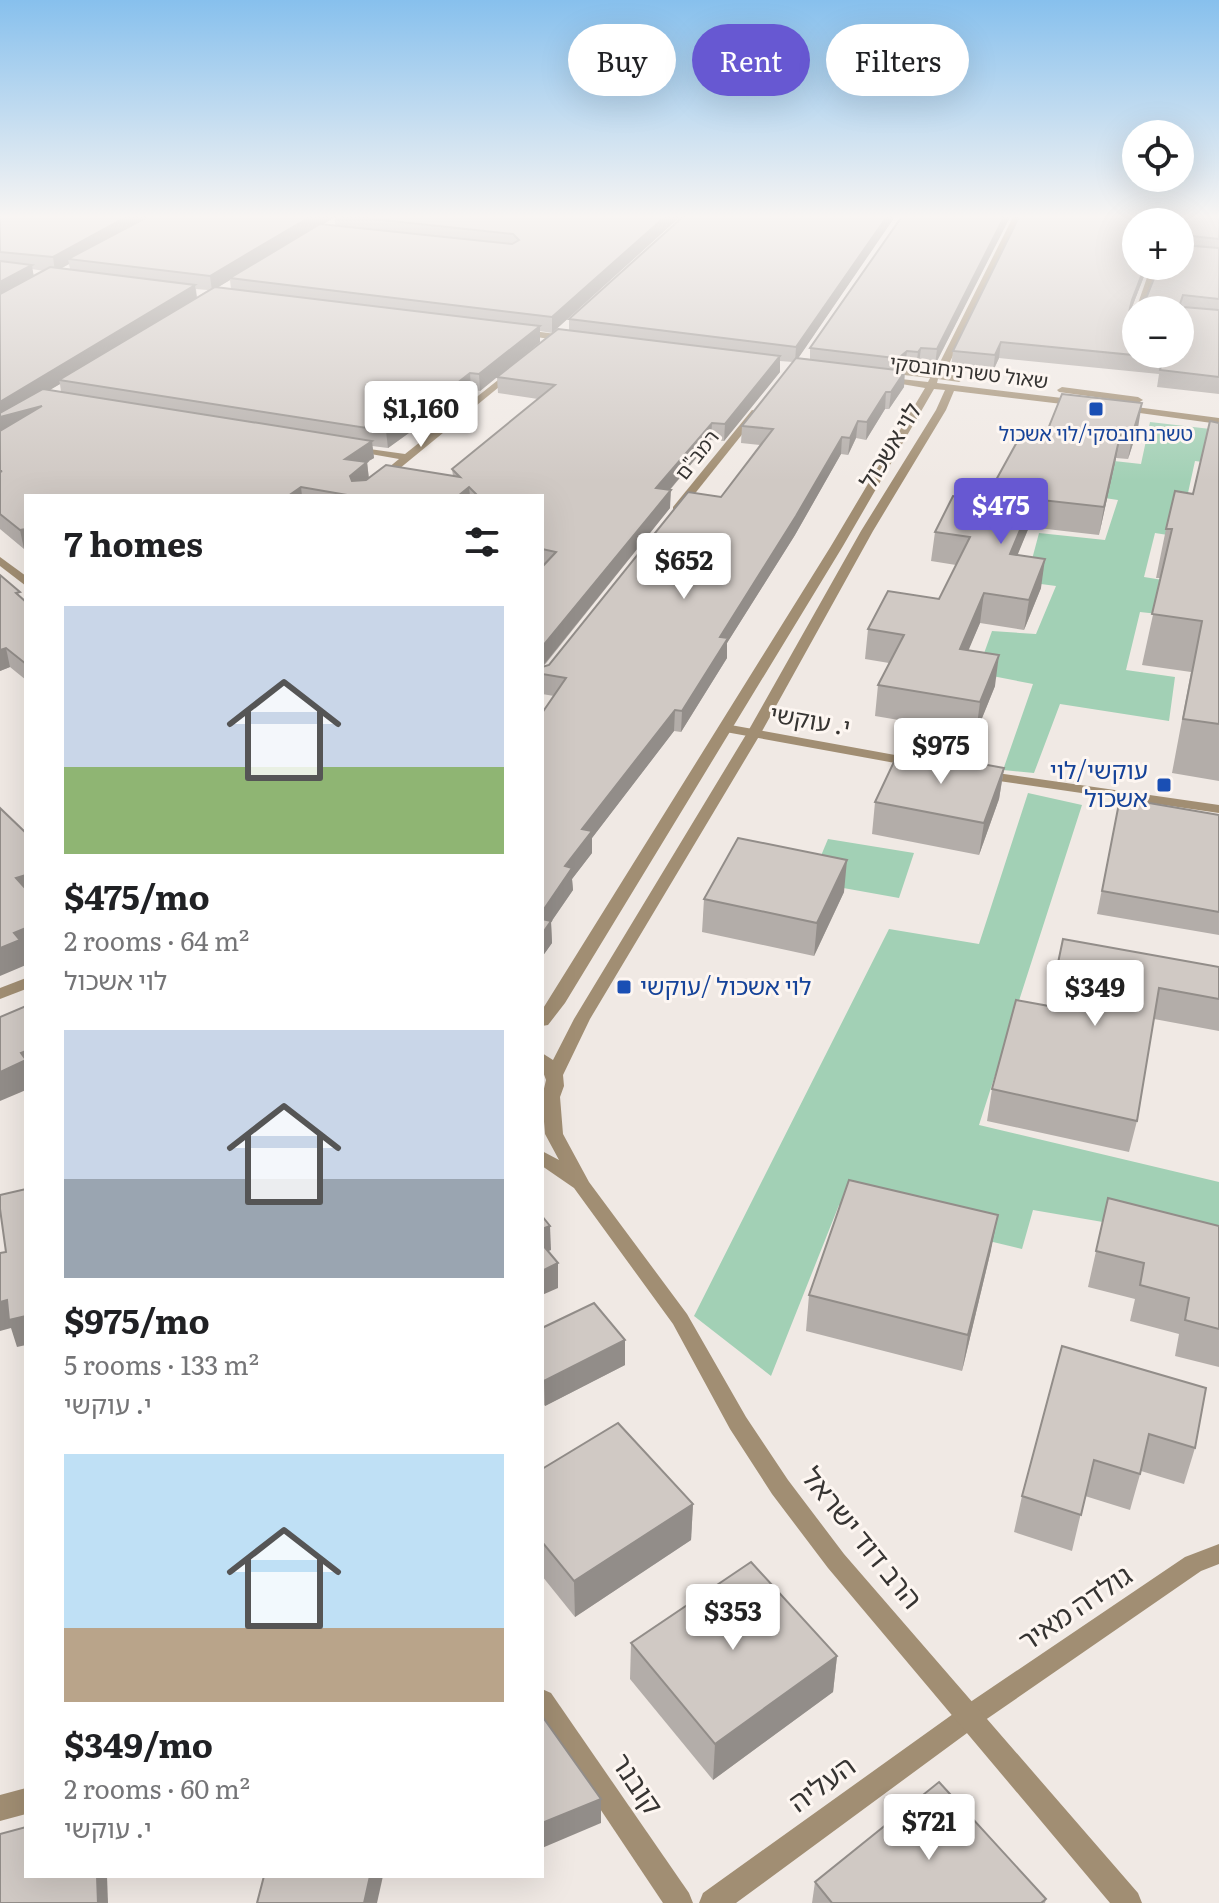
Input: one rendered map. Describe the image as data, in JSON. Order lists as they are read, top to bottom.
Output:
{
  "streets": {
    "street": [
      "שאול טשרניחובסקי",
      "לוי אשכול",
      "רמב\"ם",
      "י. עוקשי",
      "הרב דוד ישראל",
      "גולדה מאיר",
      "קובנר",
      "העליה"
    ]
  },
  "crossings": [
    ["שאול טשרניחובסקי", "לוי אשכול"],
    ["לוי אשכול", "י. עוקשי"],
    ["לוי אשכול", "הרב דוד ישראל"],
    ["הרב דוד ישראל", "גולדה מאיר"],
    ["הרב דוד ישראל", "העליה"],
    ["גולדה מאיר", "העליה"]
  ],
  "places": {
    "transit": ["טשרנחובסקי/לוי אשכול", "עוקשי/לוי אשכול", "לוי אשכול /עוקשי"]
  },
  "page": {
    "chip": ["Buy", "Rent", "Filters"],
    "map_buttons": ["+", "−"],
    "price": [
      "$1,160",
      "$475",
      "$652",
      "$975",
      "$349",
      "$353",
      "$721"
    ],
    "heading": "7 homes",
    "list": [
      {
        "name": "$475/mo",
        "note": "2 rooms · 64 m² · לוי אשכול"
      },
      {
        "name": "$975/mo",
        "note": "5 rooms · 133 m² · י. עוקשי"
      },
      {
        "name": "$349/mo",
        "note": "2 rooms · 60 m² · י. עוקשי"
      }
    ]
  }
}
